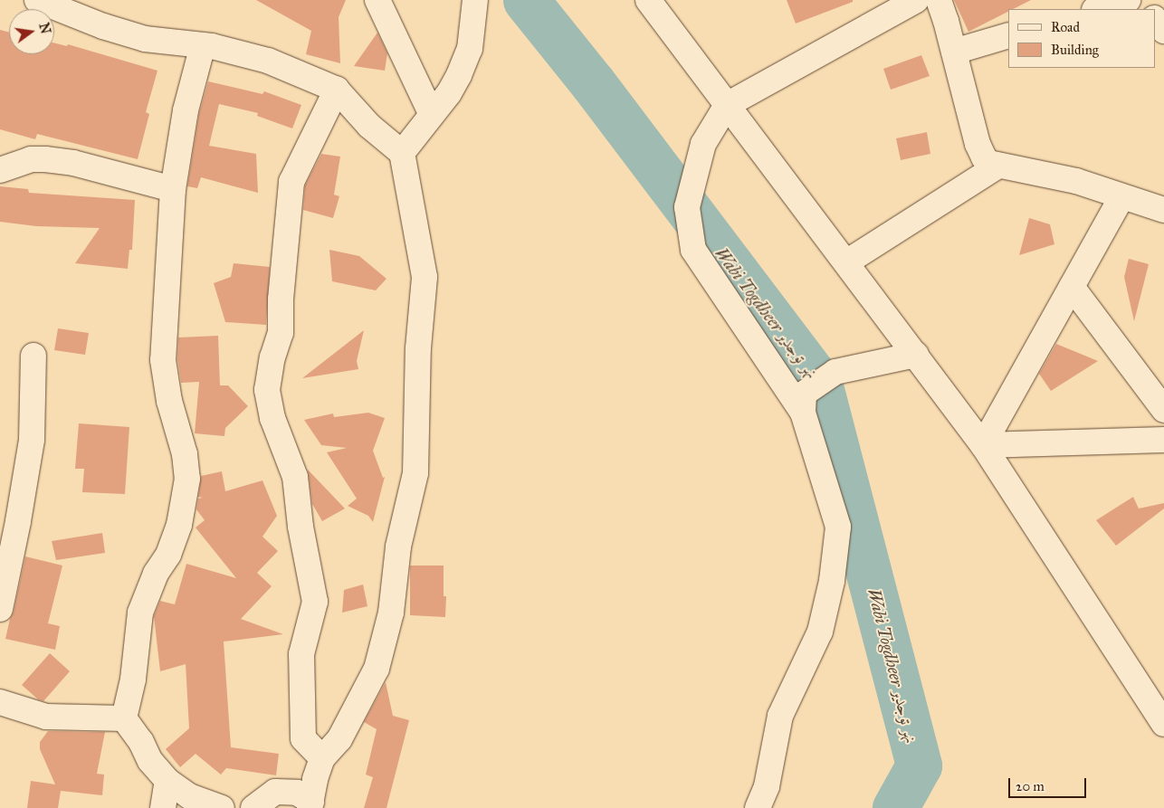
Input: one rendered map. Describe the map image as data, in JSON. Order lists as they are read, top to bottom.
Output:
{
  "water": ["Wabi Togdheer نهر توجدير"],
  "legend": ["Road", "Building"],
  "scale_bar": "20 m",
  "north": "right"
}
